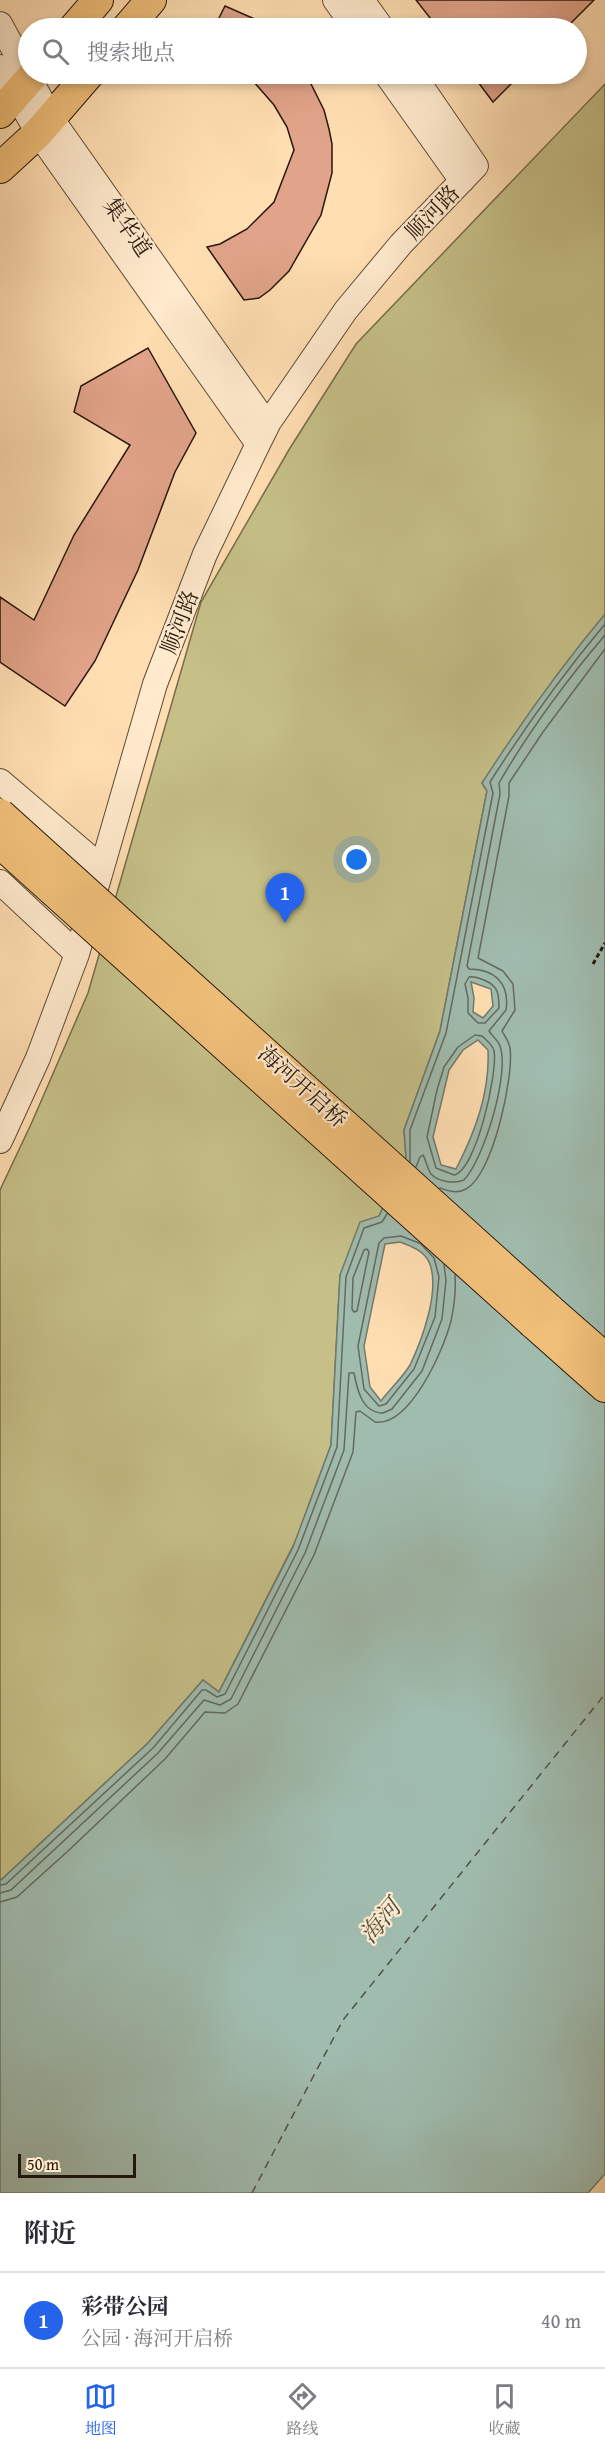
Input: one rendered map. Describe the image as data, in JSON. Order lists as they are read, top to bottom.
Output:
{
  "streets": {
    "main road": ["海河开启桥"],
    "street": ["顺河路", "集华道"]
  },
  "crossings": [
    ["顺河路", "集华道"]
  ],
  "water": ["海河"],
  "scale_bar": "50 m",
  "page": {
    "search": "搜索地点",
    "pins": "1",
    "scale": "50 m",
    "heading": "附近",
    "list": [
      {
        "mark": "1",
        "name": "彩带公园",
        "note": "公园 · 海河开启桥",
        "value": "40 m"
      }
    ],
    "nav": ["地图", "路线", "收藏"]
  }
}
